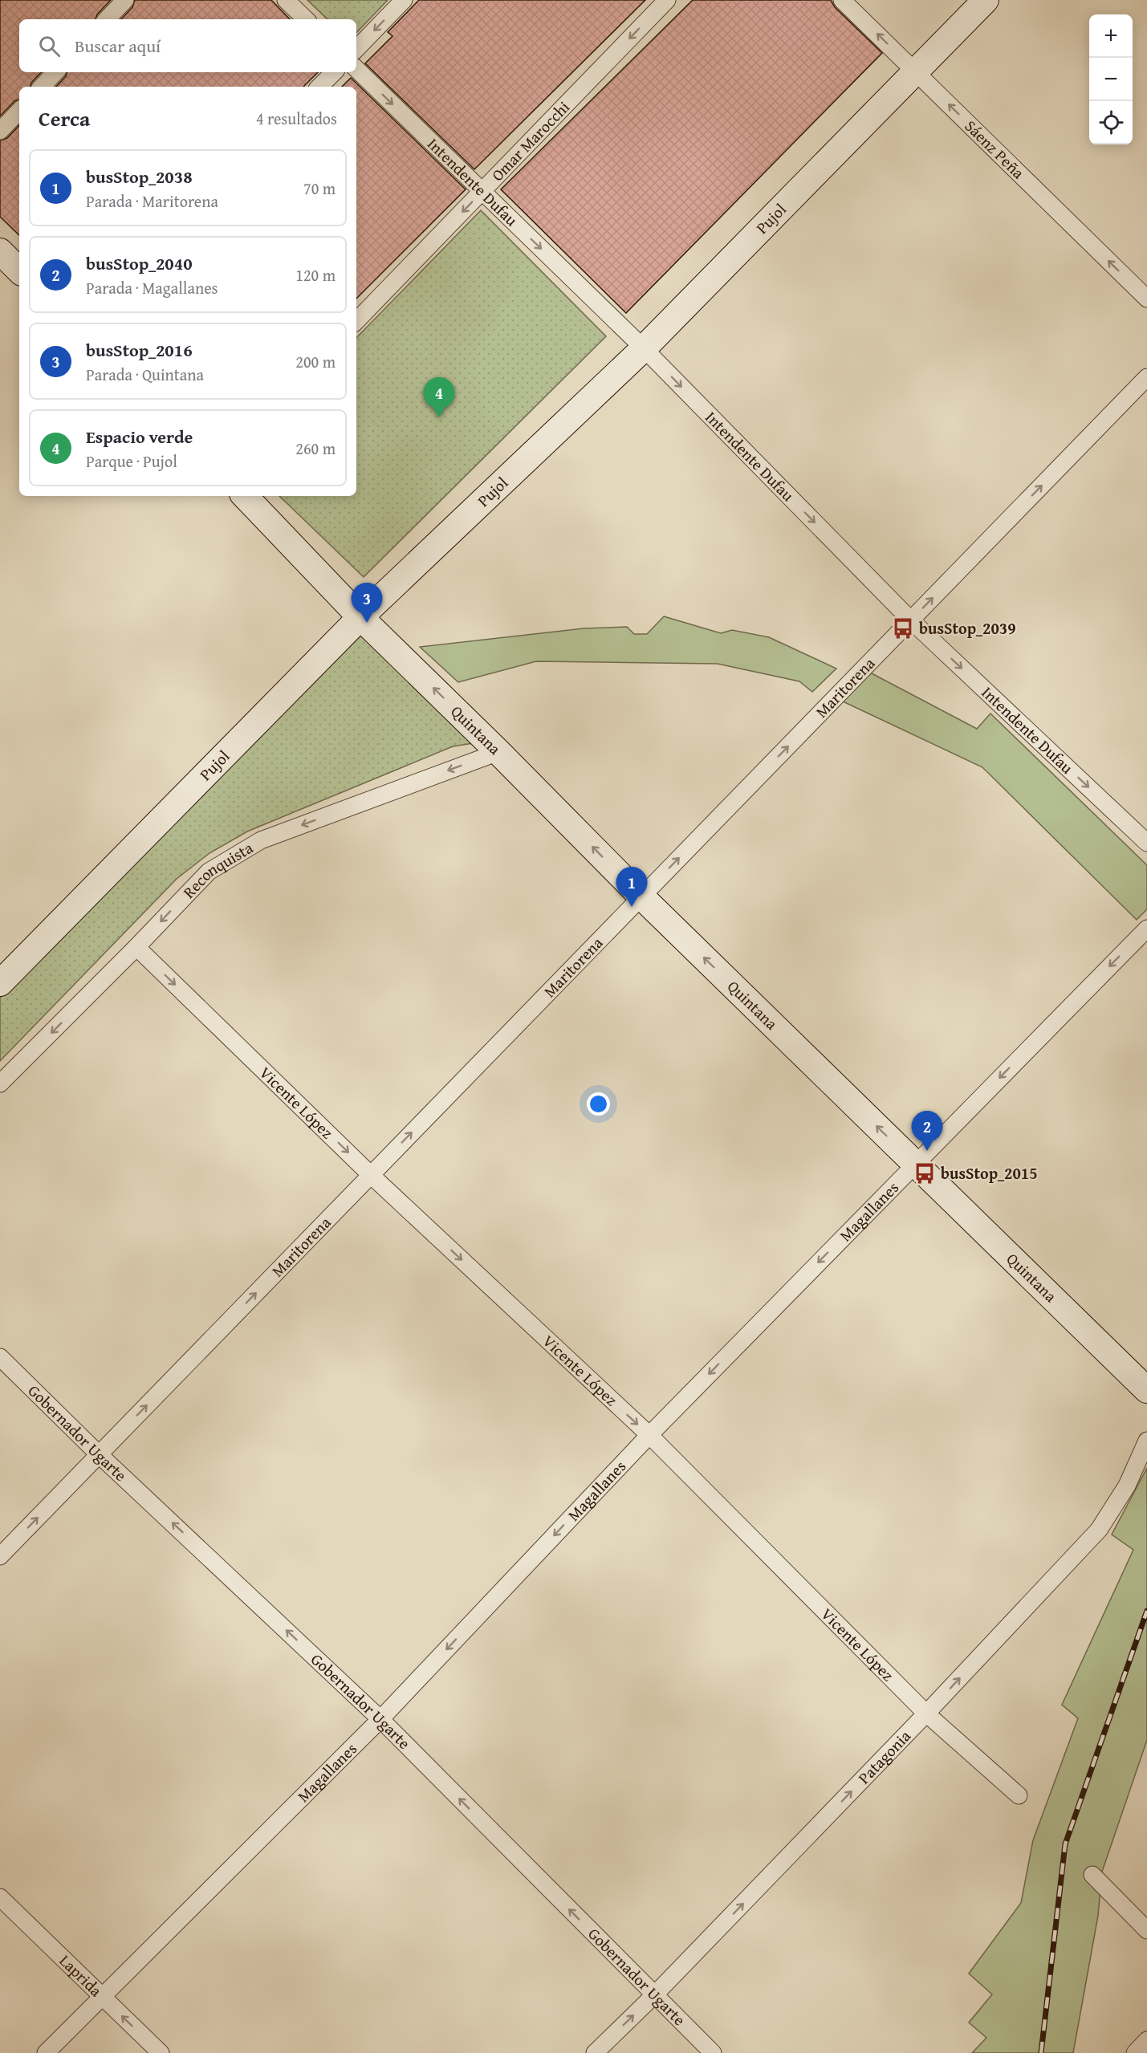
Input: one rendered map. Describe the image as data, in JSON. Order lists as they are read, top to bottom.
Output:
{
  "streets": {
    "main road": ["Pujol", "Quintana"],
    "street": [
      "Omar Marocchi",
      "Sáenz Peña",
      "Intendente Dufau",
      "Maritorena",
      "Reconquista",
      "Vicente López",
      "Magallanes",
      "Gobernador Ugarte",
      "Patagonia",
      "Laprida"
    ]
  },
  "crossings": [
    ["Omar Marocchi", "Intendente Dufau"],
    ["Sáenz Peña", "Pujol"],
    ["Intendente Dufau", "Pujol"],
    ["Intendente Dufau", "Maritorena"],
    ["Pujol", "Quintana"],
    ["Maritorena", "Quintana"],
    ["Maritorena", "Vicente López"],
    ["Maritorena", "Gobernador Ugarte"],
    ["Quintana", "Reconquista"],
    ["Quintana", "Magallanes"],
    ["Reconquista", "Vicente López"],
    ["Vicente López", "Magallanes"],
    ["Vicente López", "Patagonia"],
    ["Magallanes", "Gobernador Ugarte"],
    ["Magallanes", "Laprida"],
    ["Gobernador Ugarte", "Patagonia"]
  ],
  "one_way": [
    "Omar Marocchi",
    "Sáenz Peña",
    "Intendente Dufau",
    "Maritorena",
    "Quintana",
    "Reconquista",
    "Vicente López",
    "Magallanes",
    "Gobernador Ugarte",
    "Patagonia",
    "Laprida"
  ],
  "places": {
    "bus stop": ["busStop_2039", "busStop_2015"]
  },
  "page": {
    "map_buttons": ["+", "−"],
    "search": "Buscar aquí",
    "heading": ["Cerca", "4 resultados"],
    "list": [
      {
        "mark": "1",
        "name": "busStop_2038",
        "note": "Parada · Maritorena",
        "value": "70 m"
      },
      {
        "mark": "2",
        "name": "busStop_2040",
        "note": "Parada · Magallanes",
        "value": "120 m"
      },
      {
        "mark": "3",
        "name": "busStop_2016",
        "note": "Parada · Quintana",
        "value": "200 m"
      },
      {
        "mark": "4",
        "name": "Espacio verde",
        "note": "Parque · Pujol",
        "value": "260 m"
      }
    ],
    "pins": [
      "4",
      "3",
      "1",
      "2"
    ]
  }
}
